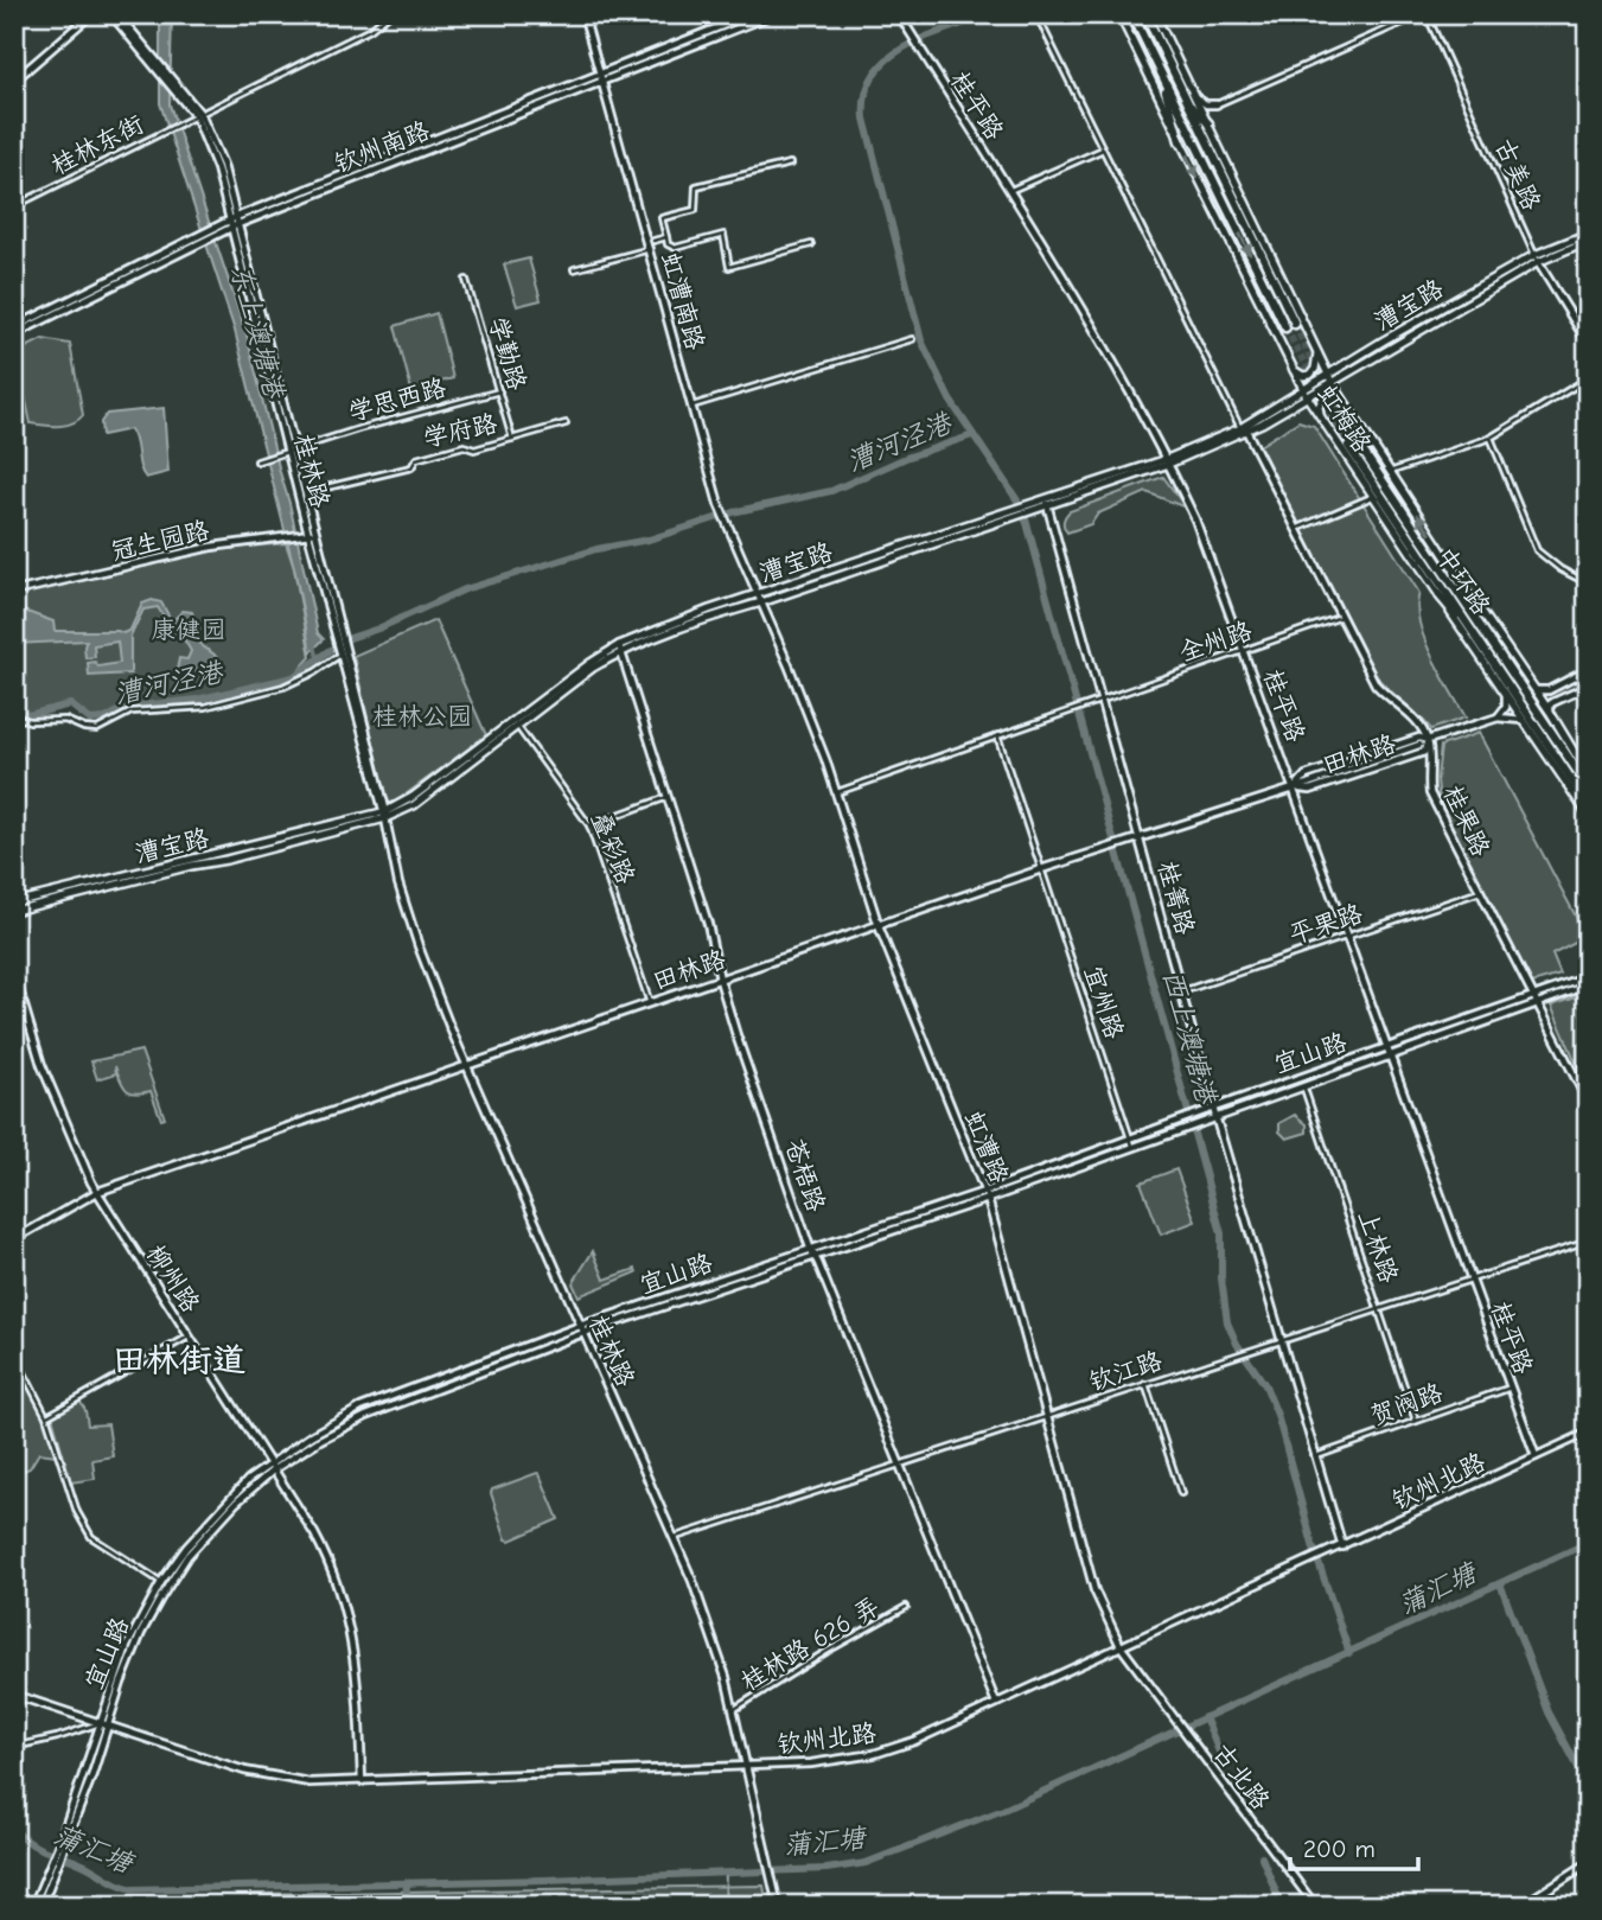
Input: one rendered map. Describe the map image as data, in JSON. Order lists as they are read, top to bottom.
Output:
{
  "streets": {
    "highway": ["中环路"],
    "main road": ["漕宝路", "虹梅路"],
    "street": [
      "桂平路",
      "桂林东街",
      "钦州南路",
      "古美路",
      "虹漕南路",
      "学勤路",
      "学思西路",
      "学府路",
      "桂林路",
      "冠生园路",
      "全州路",
      "田林路",
      "桂果路",
      "叠彩路",
      "桂箐路",
      "平果路",
      "宜州路",
      "宜山路",
      "虹漕路",
      "苍梧路",
      "上林路",
      "柳州路",
      "钦江路",
      "贺阀路",
      "钦州北路",
      "桂林路 626 弄",
      "古北路"
    ]
  },
  "crossings": [
    ["桂平路", "漕宝路"],
    ["桂平路", "全州路"],
    ["桂平路", "田林路"],
    ["桂平路", "平果路"],
    ["桂平路", "宜山路"],
    ["桂平路", "钦江路"],
    ["桂平路", "贺阀路"],
    ["桂平路", "钦州北路"],
    ["桂林东街", "桂林路"],
    ["钦州南路", "虹漕南路"],
    ["钦州南路", "桂林路"],
    ["古美路", "漕宝路"],
    ["虹漕南路", "漕宝路"],
    ["虹漕南路", "虹漕路"],
    ["漕宝路", "虹梅路"],
    ["漕宝路", "桂林路"],
    ["漕宝路", "叠彩路"],
    ["漕宝路", "桂箐路"],
    ["漕宝路", "虹漕路"],
    ["漕宝路", "苍梧路"],
    ["学勤路", "学思西路"],
    ["学勤路", "学府路"],
    ["学思西路", "桂林路"],
    ["虹梅路", "田林路"],
    ["桂林路", "冠生园路"],
    ["桂林路", "田林路"],
    ["桂林路", "宜山路"],
    ["桂林路", "钦江路"],
    ["桂林路", "钦州北路"],
    ["桂林路", "桂林路 626 弄"],
    ["全州路", "桂箐路"],
    ["全州路", "宜州路"],
    ["全州路", "虹漕路"],
    ["田林路", "桂果路"],
    ["田林路", "叠彩路"],
    ["田林路", "桂箐路"],
    ["田林路", "宜州路"],
    ["田林路", "虹漕路"],
    ["田林路", "苍梧路"],
    ["田林路", "柳州路"],
    ["桂果路", "平果路"],
    ["桂果路", "宜山路"],
    ["桂箐路", "平果路"],
    ["桂箐路", "宜山路"],
    ["桂箐路", "钦江路"],
    ["桂箐路", "贺阀路"],
    ["桂箐路", "钦州北路"],
    ["宜州路", "宜山路"],
    ["宜山路", "虹漕路"],
    ["宜山路", "苍梧路"],
    ["宜山路", "上林路"],
    ["宜山路", "柳州路"],
    ["宜山路", "钦州北路"],
    ["虹漕路", "钦江路"],
    ["虹漕路", "钦州北路"],
    ["虹漕路", "古北路"],
    ["苍梧路", "钦江路"],
    ["苍梧路", "钦州北路"],
    ["上林路", "钦江路"],
    ["上林路", "贺阀路"],
    ["柳州路", "钦州北路"]
  ],
  "districts": ["田林街道"],
  "water": [
    "东上澳塘港",
    "漕河泾港",
    "西上澳塘港",
    "蒲汇塘"
  ],
  "parks": ["康健园", "桂林公园"],
  "scale_bar": "200 m"
}
